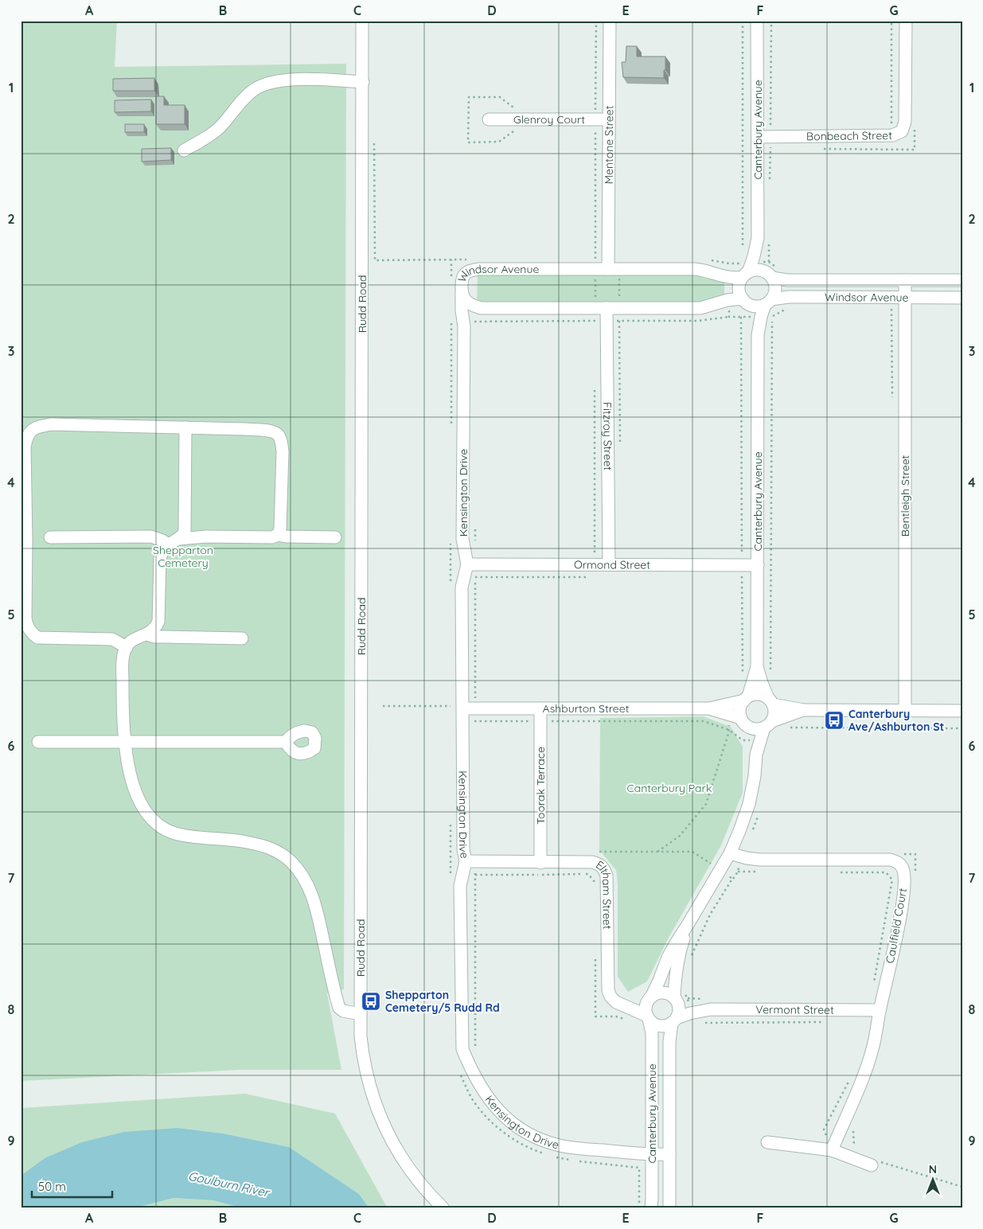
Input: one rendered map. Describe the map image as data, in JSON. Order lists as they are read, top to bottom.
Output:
{
  "streets": {
    "street": [
      "Glenroy Court",
      "Canterbury Avenue",
      "Bonbeach Street",
      "Mentone Street",
      "Windsor Avenue",
      "Rudd Road",
      "Fitzroy Street",
      "Kensington Drive",
      "Bentleigh Street",
      "Ormond Street",
      "Ashburton Street",
      "Toorak Terrace",
      "Eltham Street",
      "Caulfield Court",
      "Vermont Street"
    ]
  },
  "crossings": [
    ["Glenroy Court", "Mentone Street"],
    ["Canterbury Avenue", "Bonbeach Street"],
    ["Canterbury Avenue", "Windsor Avenue"],
    ["Canterbury Avenue", "Kensington Drive"],
    ["Canterbury Avenue", "Ormond Street"],
    ["Canterbury Avenue", "Ashburton Street"],
    ["Canterbury Avenue", "Vermont Street"],
    ["Mentone Street", "Windsor Avenue"],
    ["Windsor Avenue", "Kensington Drive"],
    ["Windsor Avenue", "Bentleigh Street"],
    ["Fitzroy Street", "Ormond Street"],
    ["Kensington Drive", "Ormond Street"],
    ["Kensington Drive", "Ashburton Street"],
    ["Kensington Drive", "Eltham Street"],
    ["Ashburton Street", "Toorak Terrace"],
    ["Toorak Terrace", "Eltham Street"],
    ["Caulfield Court", "Vermont Street"]
  ],
  "water": ["Goulburn River"],
  "parks": ["Shepparton Cemetery", "Canterbury Park"],
  "places": {
    "bus stop": ["Canterbury Ave/Ashburton St", "Shepparton Cemetery/5 Rudd Rd"]
  },
  "scale_bar": "50 m",
  "north": "top",
  "grid": {
    "columns": [
      "A",
      "B",
      "C",
      "D",
      "E",
      "F",
      "G"
    ],
    "rows": [
      "1",
      "2",
      "3",
      "4",
      "5",
      "6",
      "7",
      "8",
      "9"
    ]
  }
}
